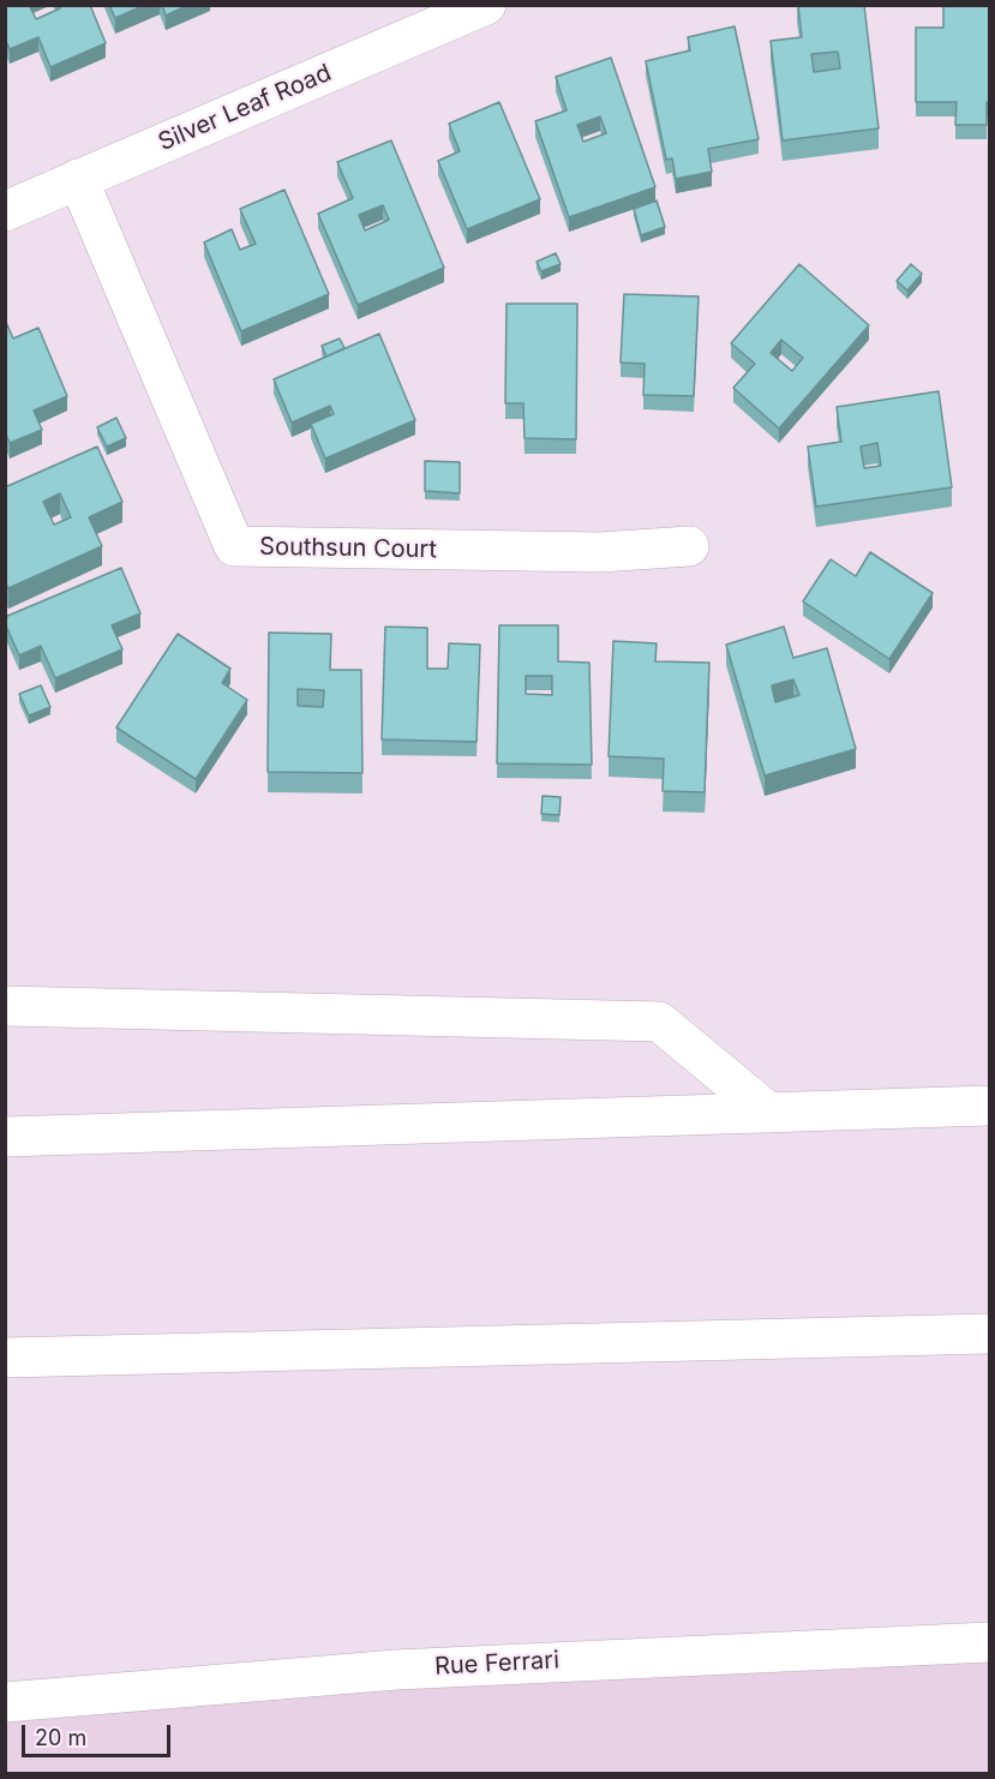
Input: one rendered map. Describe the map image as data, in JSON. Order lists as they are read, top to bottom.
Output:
{
  "streets": {
    "main road": ["Silver Leaf Road", "Southsun Court", "Rue Ferrari"]
  },
  "crossings": [
    ["Silver Leaf Road", "Southsun Court"]
  ],
  "scale_bar": "20 m"
}
